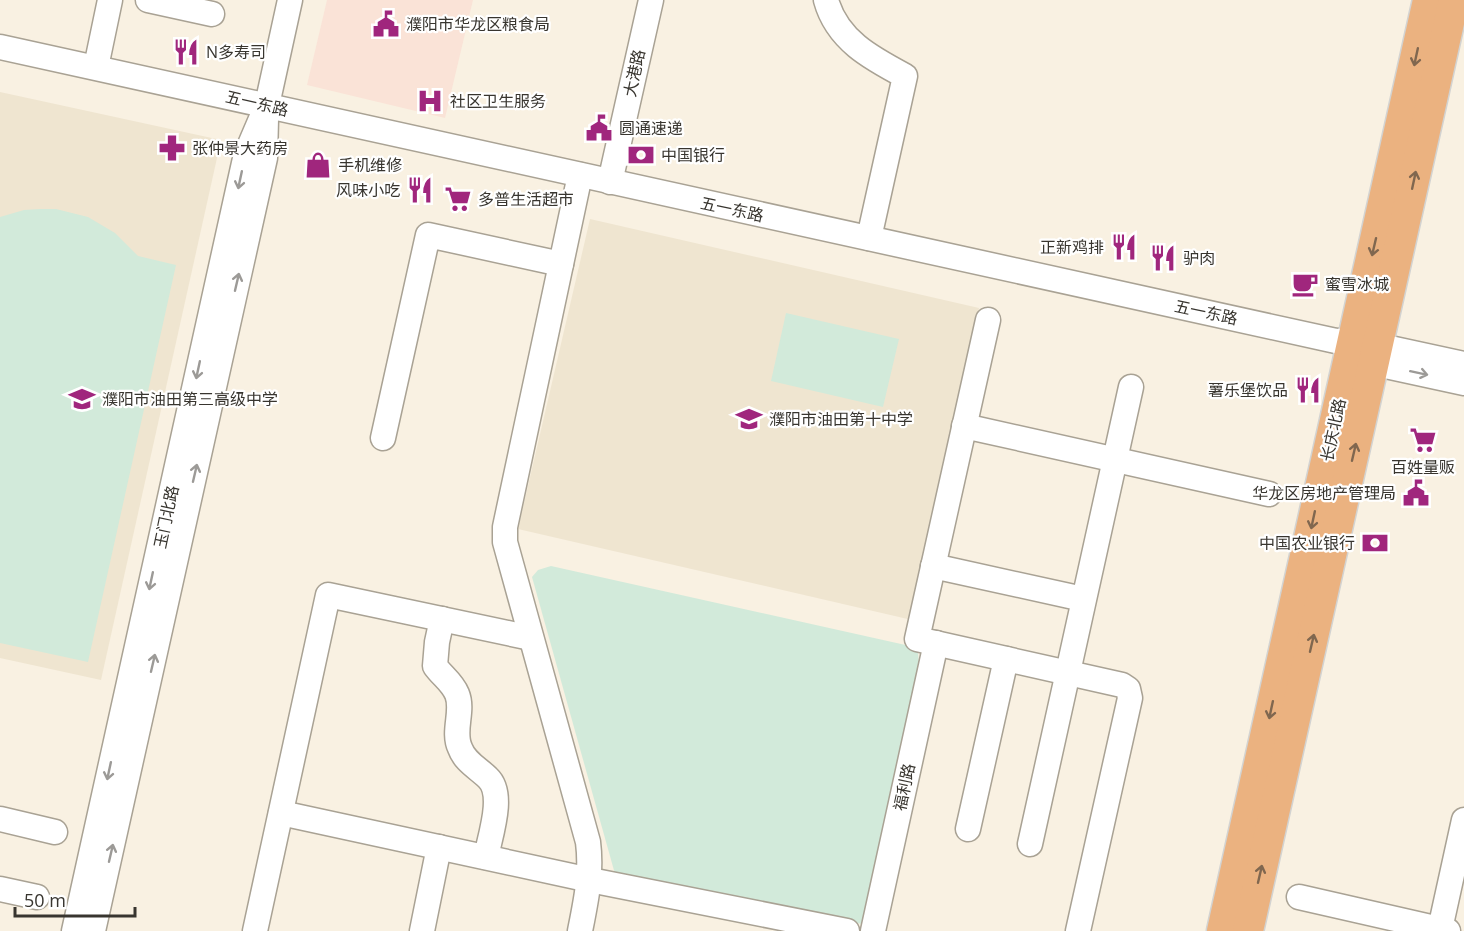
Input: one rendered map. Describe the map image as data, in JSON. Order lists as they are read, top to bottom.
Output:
{
  "streets": {
    "main road": ["长庆北路"],
    "street": [
      "大港路",
      "五一东路",
      "玉门北路",
      "福利路"
    ]
  },
  "crossings": [
    ["大港路", "五一东路"],
    ["五一东路", "长庆北路"],
    ["五一东路", "玉门北路"]
  ],
  "places": {
    "public building": ["濮阳市华龙区粮食局", "圆通速递", "华龙区房地产管理局"],
    "restaurant": [
      "N多寿司",
      "风味小吃",
      "正新鸡排",
      "驴肉",
      "薯乐堡饮品"
    ],
    "hospital": ["社区卫生服务"],
    "pharmacy": ["张仲景大药房"],
    "bank": ["中国银行", "中国农业银行"],
    "shop": ["手机维修"],
    "supermarket": ["多普生活超市", "百姓量贩"],
    "cafe": ["蜜雪冰城"],
    "school or university": ["濮阳市油田第三高级中学", "濮阳市油田第十中学"]
  },
  "scale_bar": "50 m"
}
